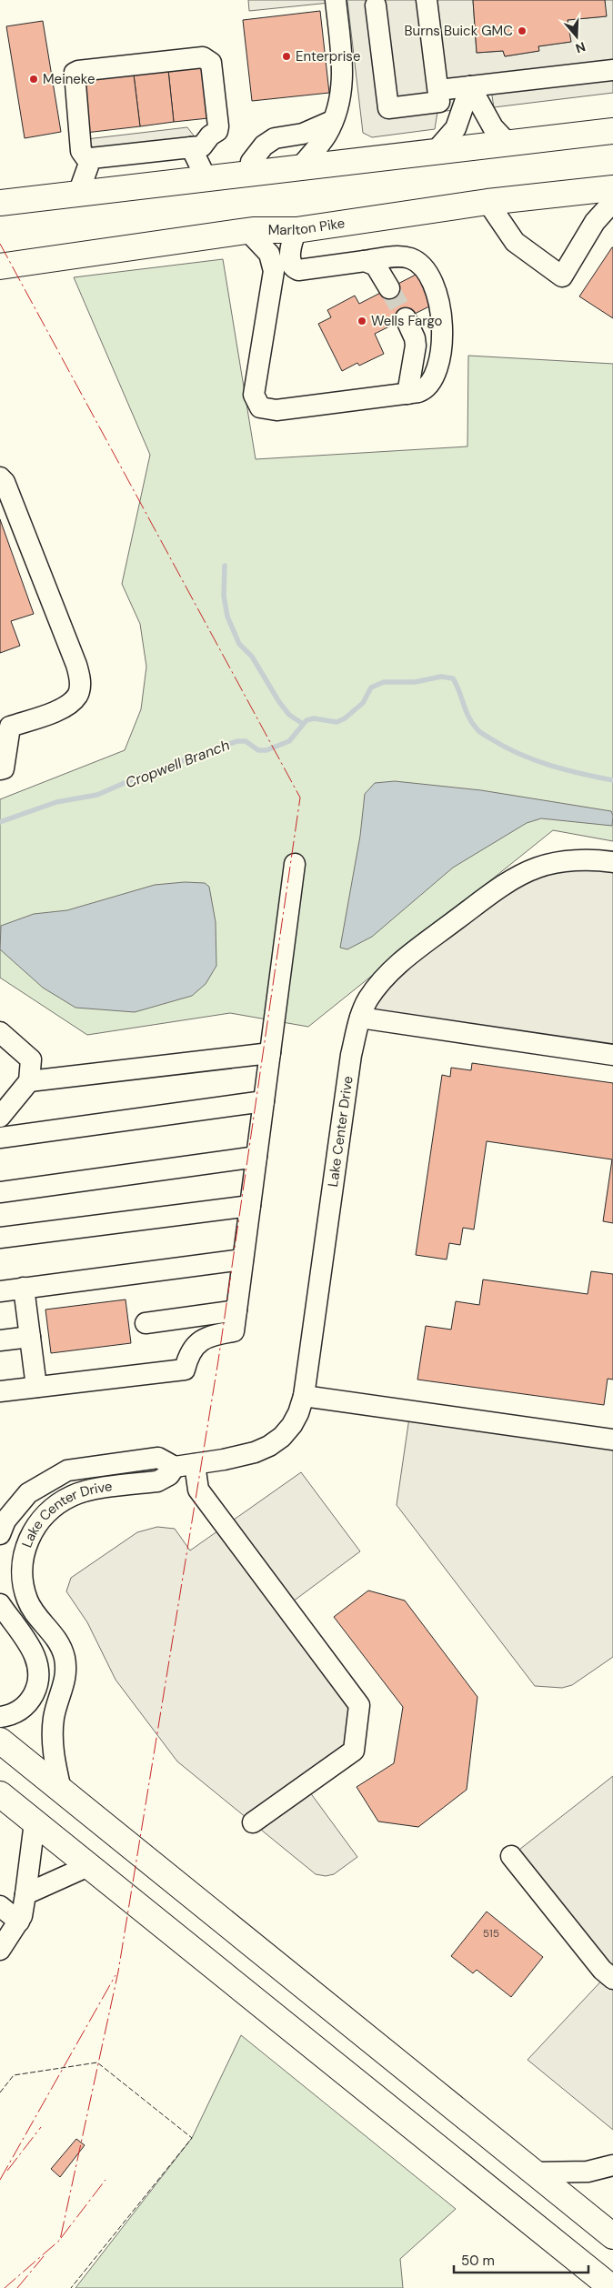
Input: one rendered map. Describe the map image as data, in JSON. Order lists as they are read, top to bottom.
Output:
{
  "streets": {
    "highway": ["Marlton Pike"],
    "lane": ["Lake Center Drive"]
  },
  "water": ["Cropwell Branch"],
  "places": [
    "Burns Buick GMC",
    "Enterprise",
    "Meineke",
    "Wells Fargo"
  ],
  "house_numbers": ["515"],
  "scale_bar": "50 m",
  "north": "bottom"
}
